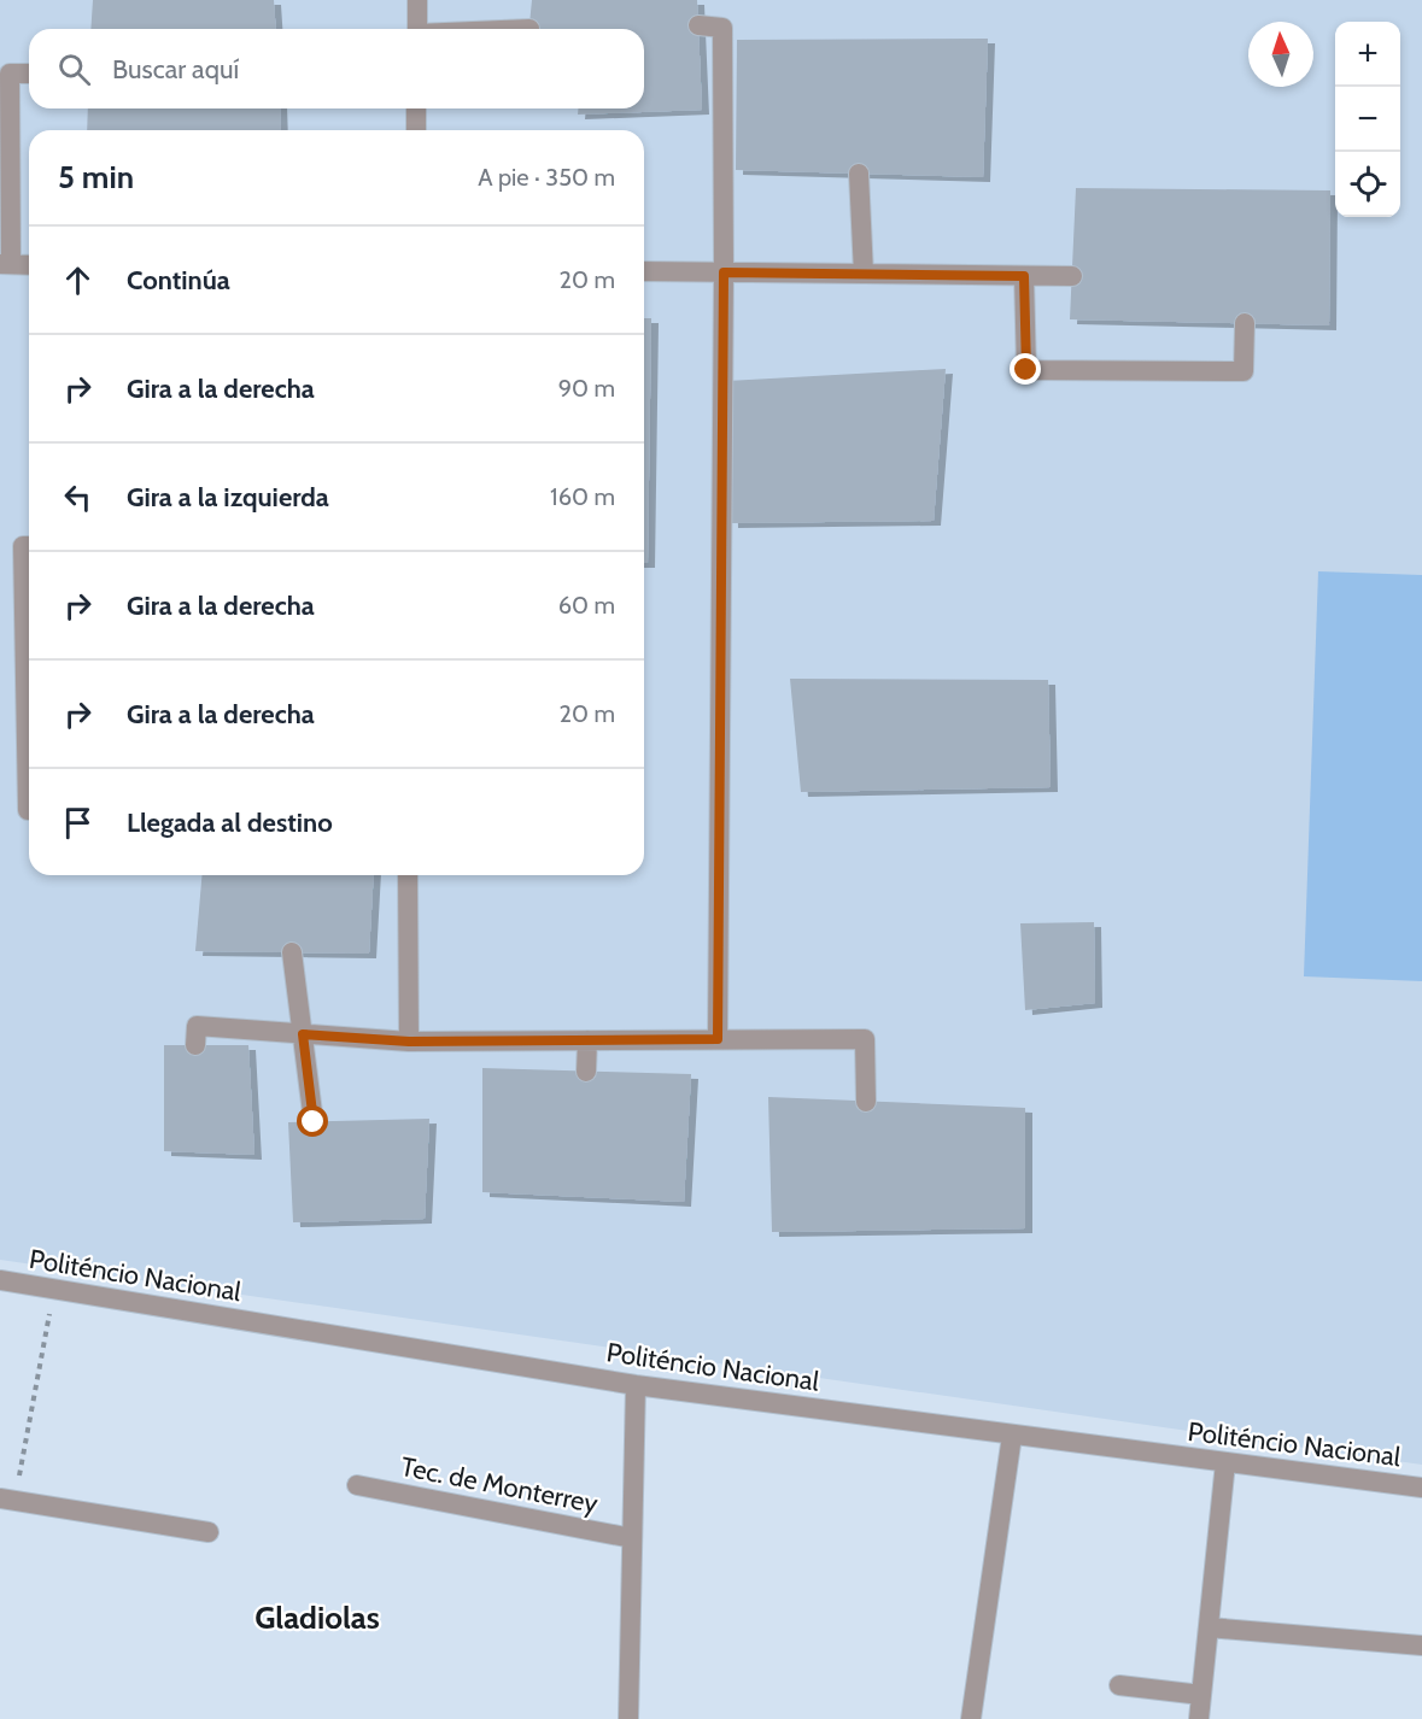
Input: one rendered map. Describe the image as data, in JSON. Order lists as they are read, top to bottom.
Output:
{
  "streets": {
    "street": ["Politéncio Nacional", "Tec. de Monterrey"]
  },
  "districts": ["Gladiolas"],
  "north": "top",
  "page": {
    "map_buttons": ["+", "−"],
    "search": "Buscar aquí",
    "heading": ["5 min", "A pie · 350 m"],
    "list": [
      ["Continúa", "20 m"],
      ["Gira a la derecha", "90 m"],
      ["Gira a la izquierda", "160 m"],
      ["Gira a la derecha", "60 m"],
      ["Gira a la derecha", "20 m"],
      "Llegada al destino"
    ]
  }
}
